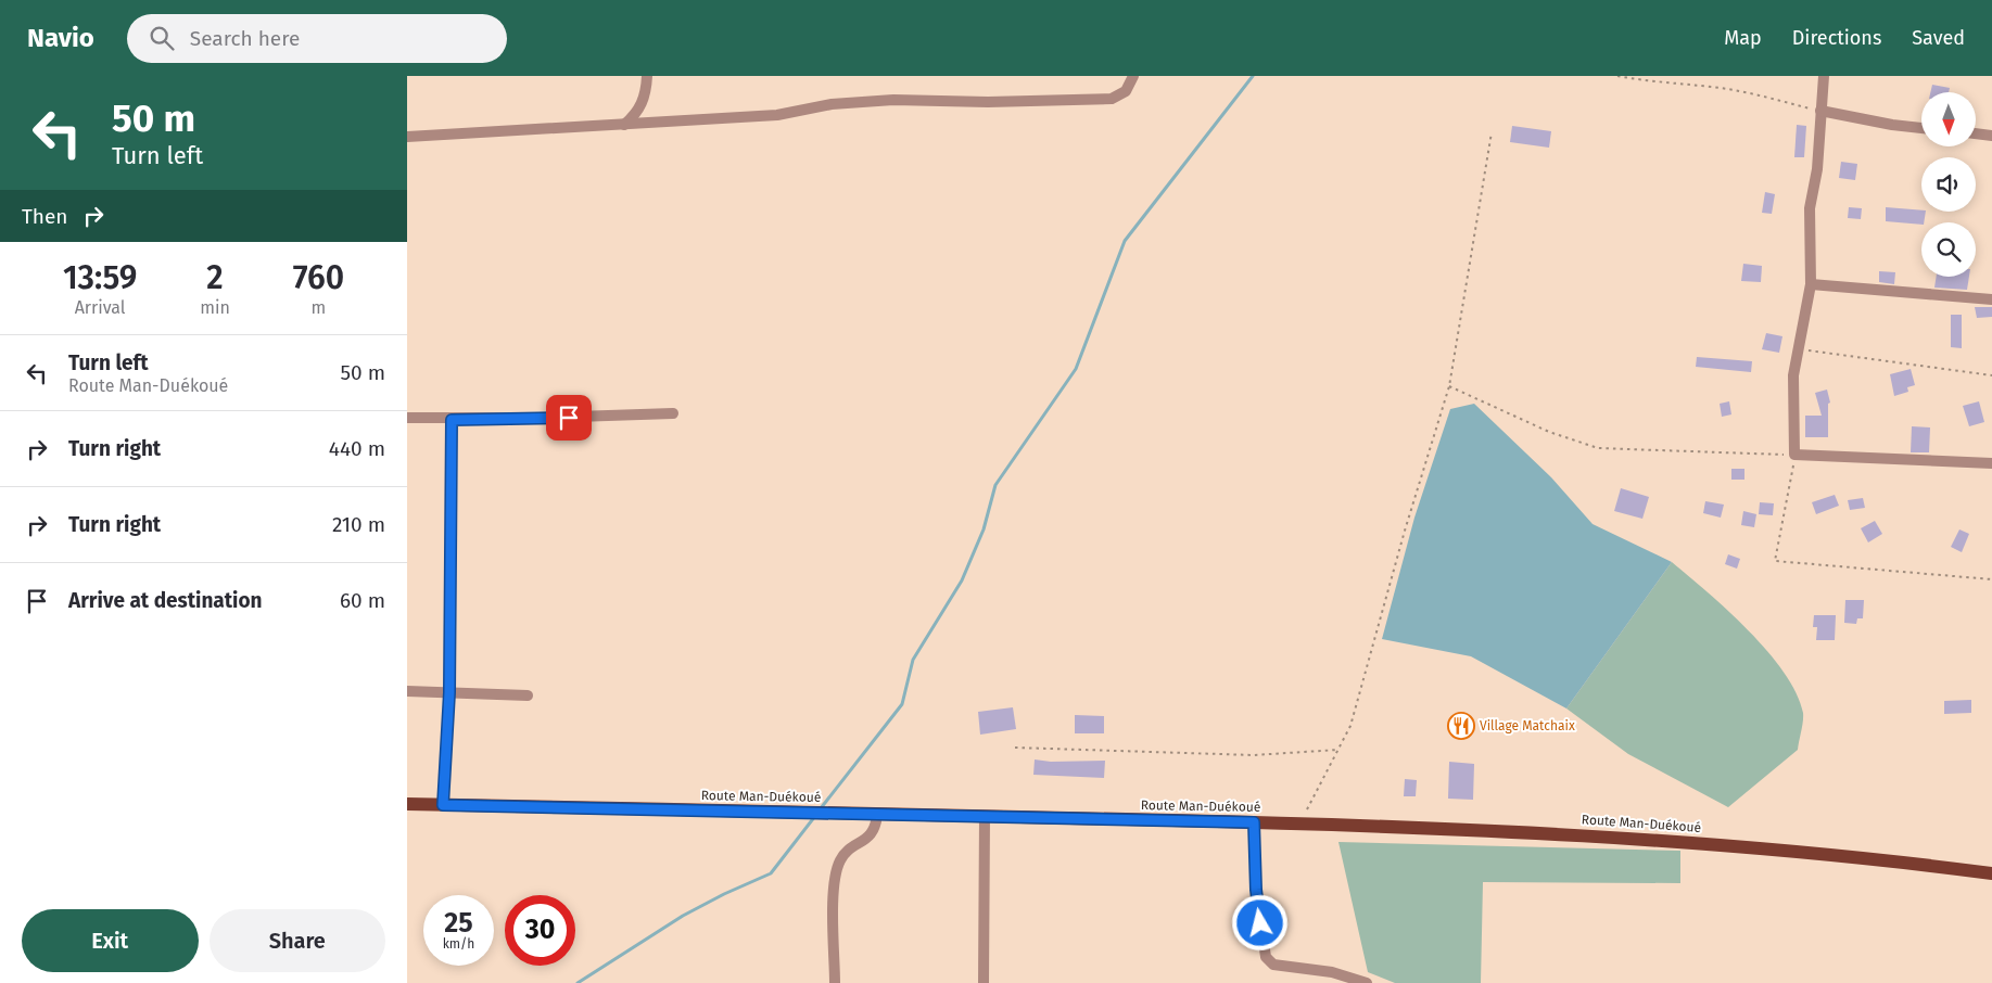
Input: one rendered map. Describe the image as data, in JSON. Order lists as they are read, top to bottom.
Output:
{
  "streets": {
    "main road": ["Route Man-Duékoué"]
  },
  "places": {
    "restaurant": ["Village Matchaix"]
  },
  "north": "bottom",
  "page": {
    "header": "Navio",
    "search": "Search here",
    "nav": ["Map", "Directions", "Saved"],
    "turn": ["50 m", "Turn left"],
    "then": "Then",
    "eta": [
      "13:59",
      "Arrival",
      "2",
      "min",
      "760",
      "m"
    ],
    "list": [
      {
        "name": "Turn left",
        "note": "Route Man-Duékoué",
        "value": "50 m"
      },
      {
        "name": "Turn right",
        "value": "440 m"
      },
      {
        "name": "Turn right",
        "value": "210 m"
      },
      {
        "name": "Arrive at destination",
        "value": "60 m"
      }
    ],
    "speed": "25 km/h",
    "limit": "30",
    "buttons": ["Exit", "Share"]
  }
}
